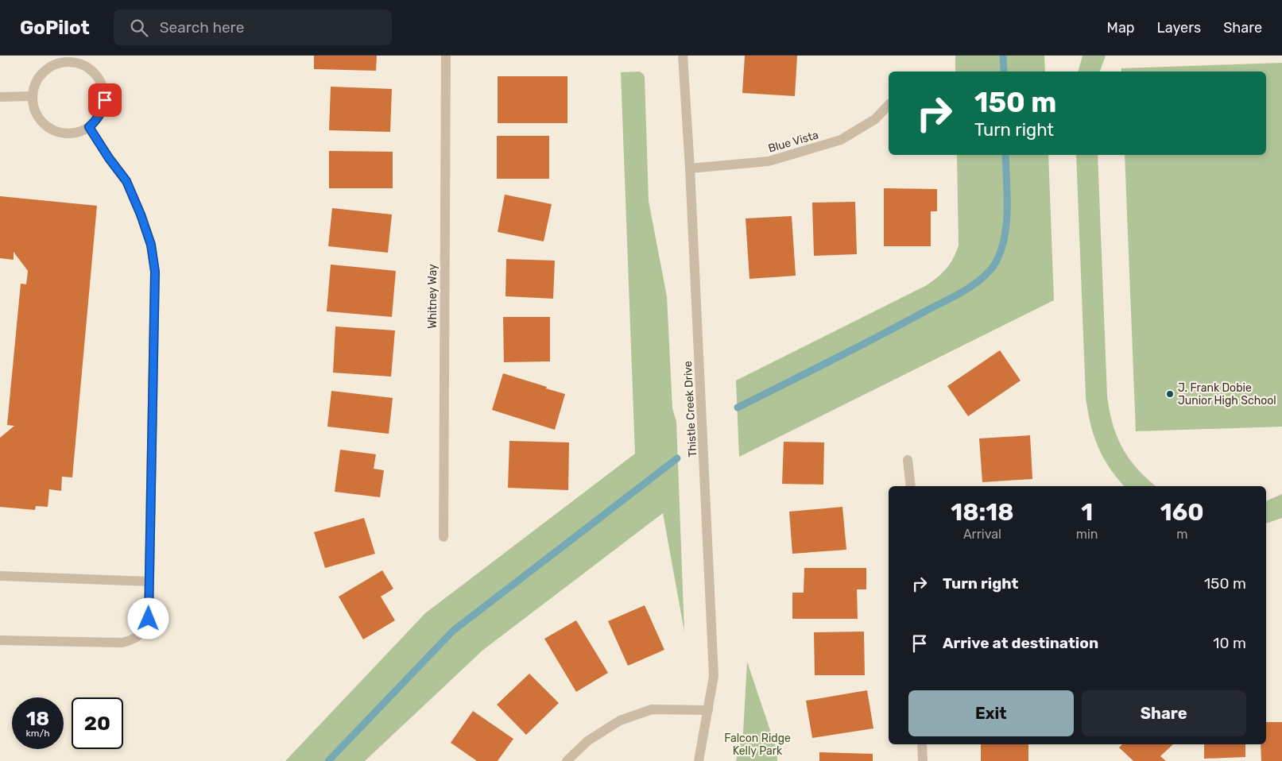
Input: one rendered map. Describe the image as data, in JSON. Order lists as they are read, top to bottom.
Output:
{
  "streets": {
    "street": ["Blue Vista", "Whitney Way", "Thistle Creek Drive"]
  },
  "crossings": [
    ["Blue Vista", "Thistle Creek Drive"]
  ],
  "parks": ["Falcon Ridge Kelly Park"],
  "places": ["J. Frank Dobie Junior High School"],
  "page": {
    "header": "GoPilot",
    "search": "Search here",
    "nav": ["Map", "Layers", "Share"],
    "turn": ["150 m", "Turn right"],
    "eta": [
      "18:18",
      "Arrival",
      "1",
      "min",
      "160",
      "m"
    ],
    "list": [
      {
        "name": "Turn right",
        "value": "150 m"
      },
      {
        "name": "Arrive at destination",
        "value": "10 m"
      }
    ],
    "buttons": ["Exit", "Share"],
    "speed": "18 km/h",
    "limit": "20"
  }
}
